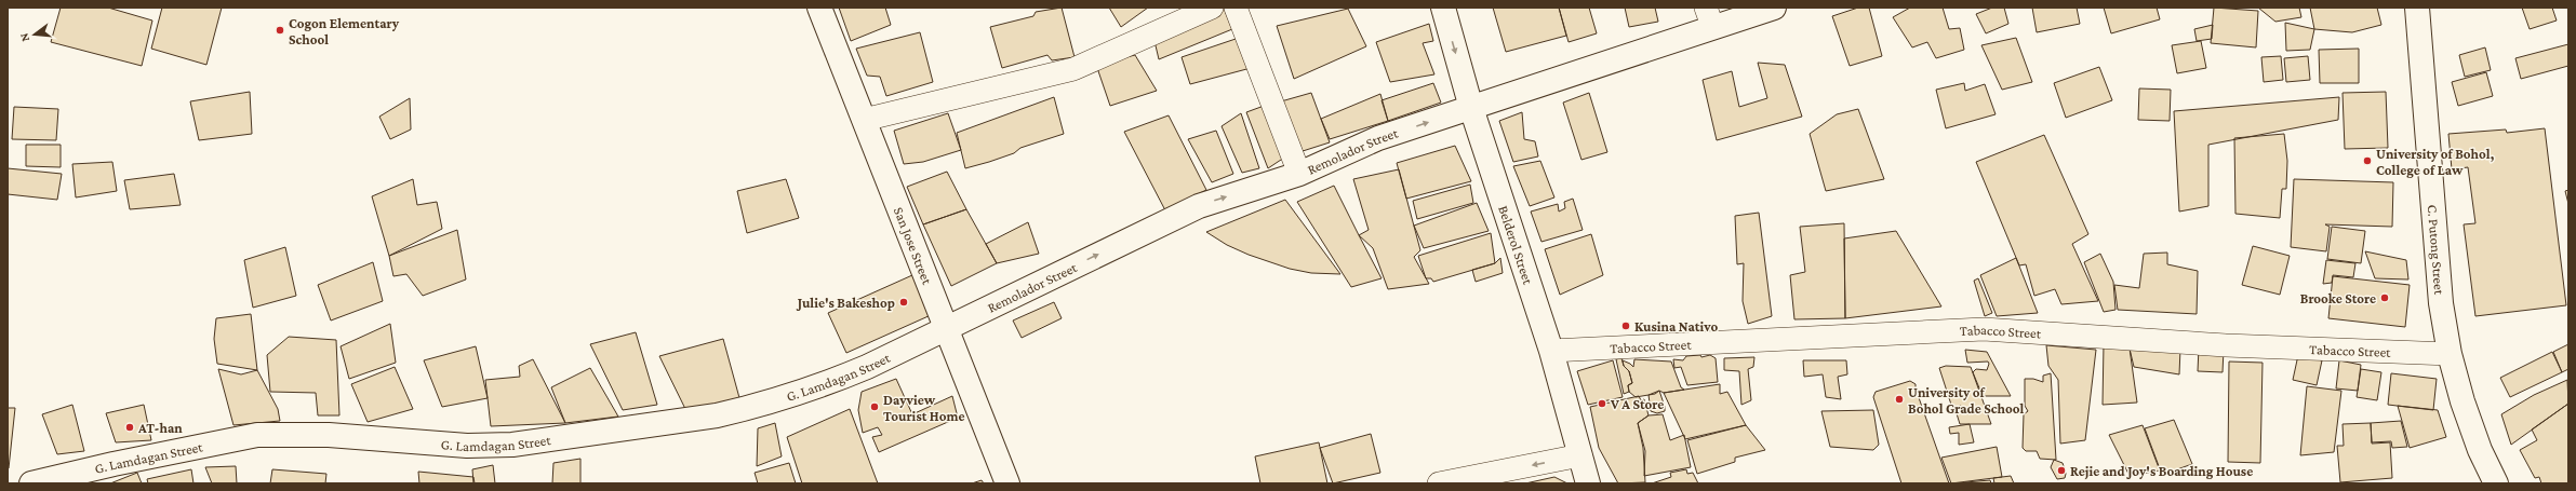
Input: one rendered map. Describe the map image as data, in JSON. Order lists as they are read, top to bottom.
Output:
{
  "streets": {
    "street": [
      "Remolador Street",
      "Belderol Street",
      "San Jose Street",
      "C. Putong Street",
      "Tabacco Street",
      "G. Lamdagan Street"
    ]
  },
  "crossings": [
    ["Remolador Street", "Belderol Street"],
    ["Remolador Street", "San Jose Street"],
    ["Remolador Street", "G. Lamdagan Street"],
    ["Belderol Street", "Tabacco Street"],
    ["San Jose Street", "G. Lamdagan Street"],
    ["C. Putong Street", "Tabacco Street"]
  ],
  "places": [
    "Cogon Elementary School",
    "University of Bohol, College of Law",
    "Brooke Store",
    "Julie's Bakeshop",
    "Kusina Nativo",
    "University of Bohol Grade School",
    "V A Store",
    "Dayview Tourist Home",
    "AT-han",
    "Rejie and Joy's Boarding House"
  ],
  "north": "left"
}
